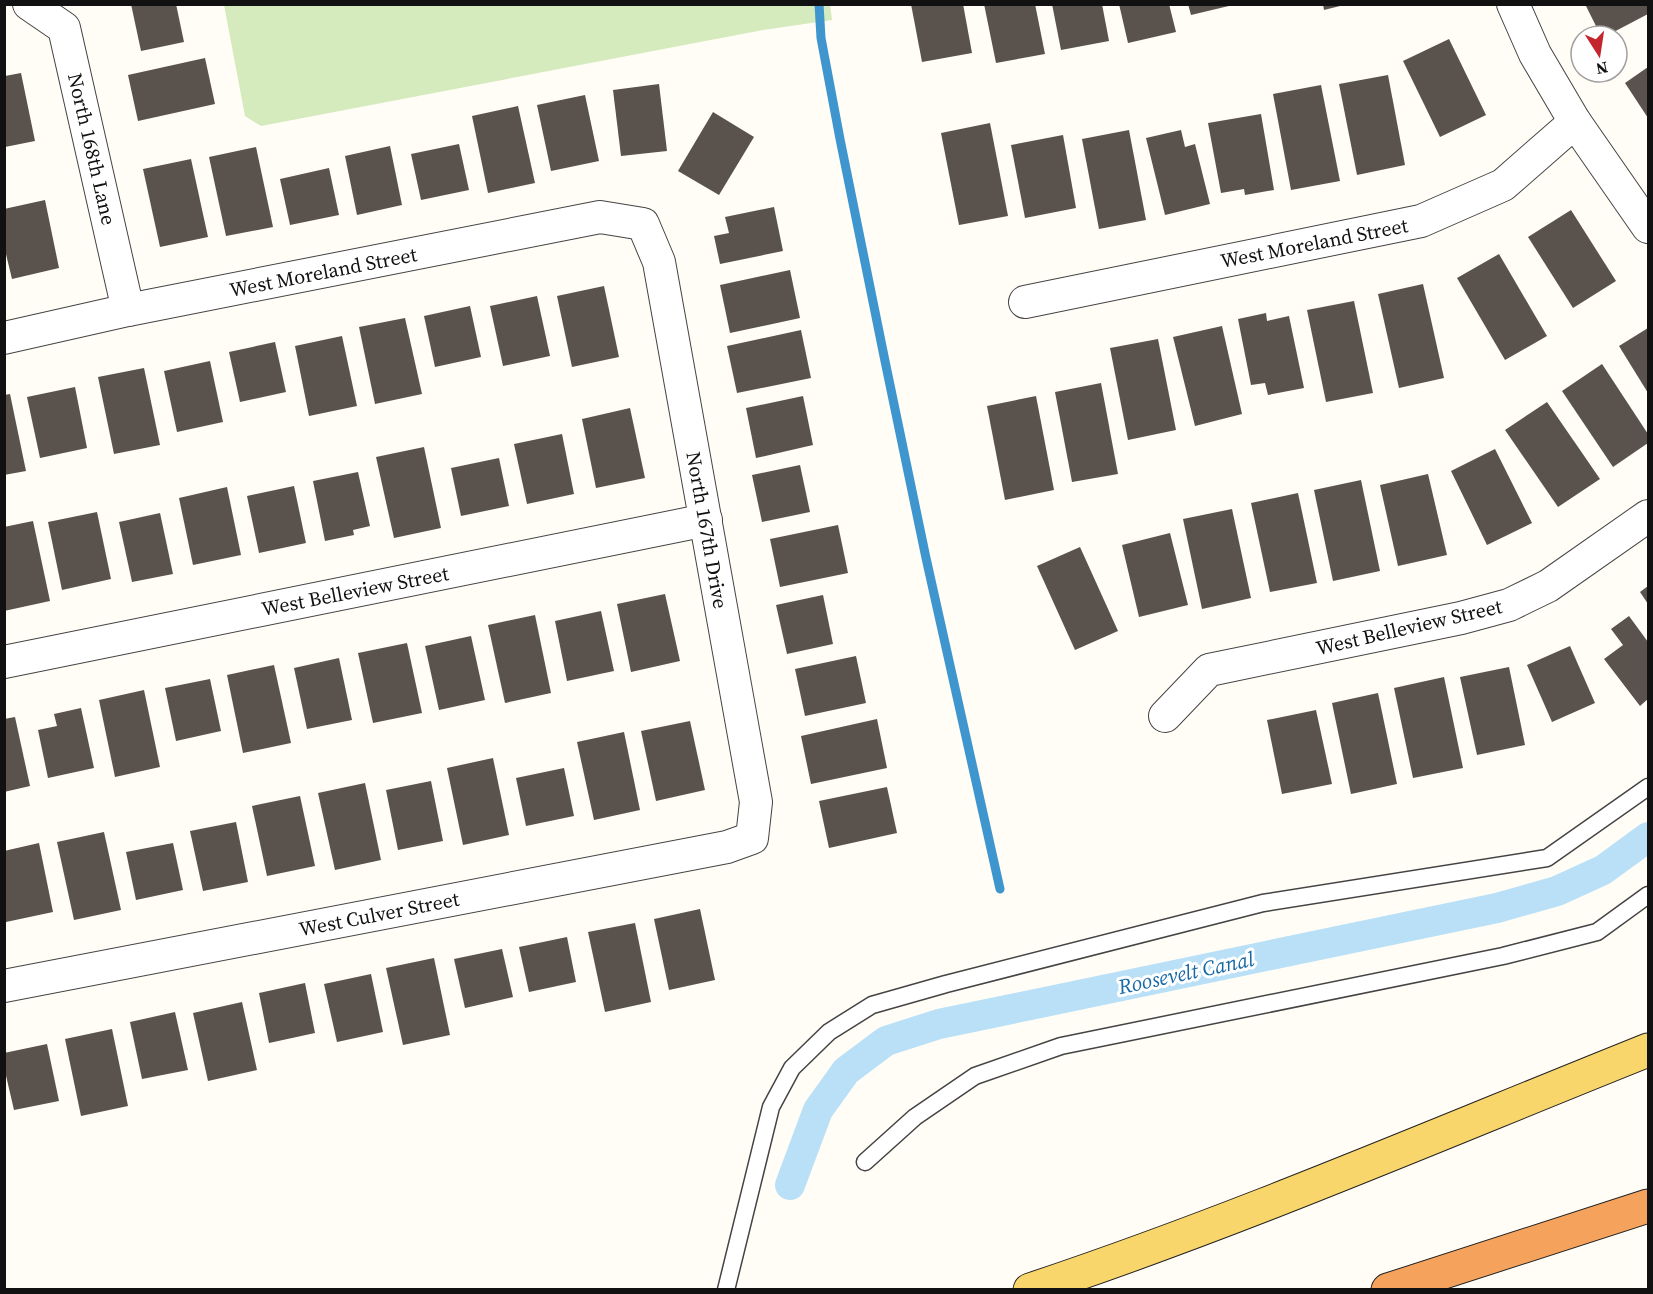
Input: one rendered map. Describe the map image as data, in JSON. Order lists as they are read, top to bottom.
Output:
{
  "streets": {
    "street": [
      "North 168th Lane",
      "West Moreland Street",
      "North 167th Drive",
      "West Belleview Street",
      "West Culver Street"
    ]
  },
  "crossings": [
    ["North 168th Lane", "West Moreland Street"],
    ["West Moreland Street", "North 167th Drive"],
    ["North 167th Drive", "West Belleview Street"],
    ["North 167th Drive", "West Culver Street"]
  ],
  "water": ["Roosevelt Canal"],
  "north": "bottom"
}
